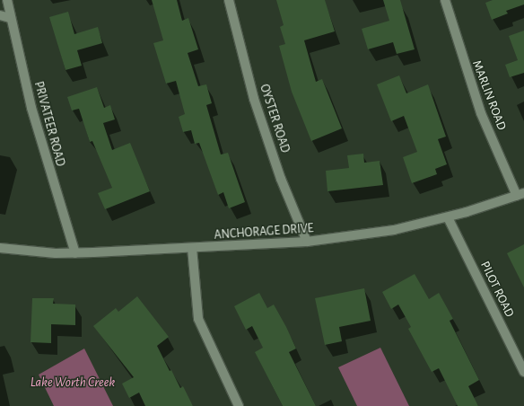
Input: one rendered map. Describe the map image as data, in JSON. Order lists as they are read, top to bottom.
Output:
{
  "streets": {
    "street": [
      "MARLIN ROAD",
      "OYSTER ROAD",
      "PRIVATEER ROAD",
      "ANCHORAGE DRIVE",
      "PILOT ROAD"
    ]
  },
  "crossings": [
    ["MARLIN ROAD", "ANCHORAGE DRIVE"],
    ["OYSTER ROAD", "ANCHORAGE DRIVE"],
    ["PRIVATEER ROAD", "ANCHORAGE DRIVE"],
    ["ANCHORAGE DRIVE", "PILOT ROAD"]
  ],
  "water": ["Lake Worth Creek"]
}
